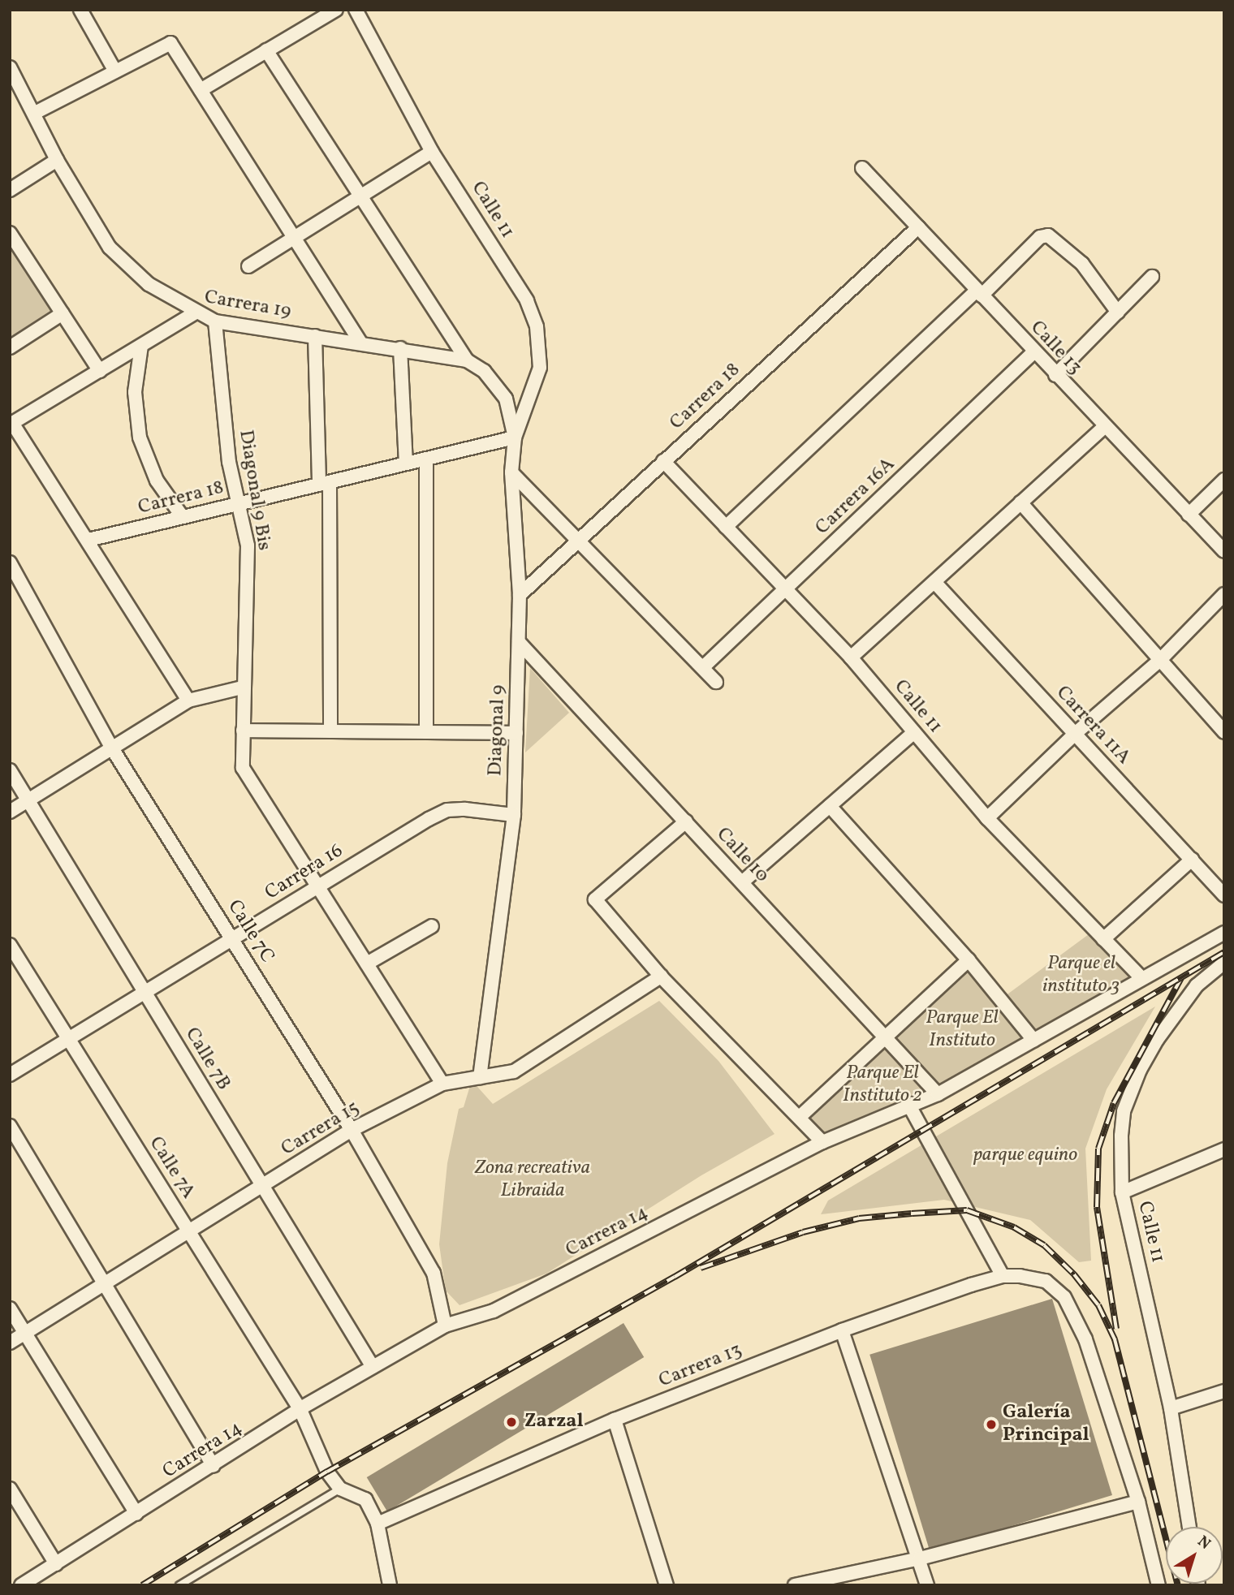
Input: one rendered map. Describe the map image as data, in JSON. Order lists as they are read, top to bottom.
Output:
{
  "streets": {
    "street": [
      "Calle 11",
      "Carrera 19",
      "Calle 13",
      "Carrera 18",
      "Diagonal 9 Bis",
      "Carrera 16A",
      "Carrera 11A",
      "Diagonal 9",
      "Calle 10",
      "Carrera 16",
      "Calle 7C",
      "Calle 7B",
      "Carrera 15",
      "Calle 7A",
      "Carrera 14",
      "Carrera 13"
    ]
  },
  "crossings": [
    ["Calle 11", "Carrera 18"],
    ["Calle 11", "Carrera 16A"],
    ["Calle 11", "Diagonal 9"],
    ["Calle 11", "Carrera 14"],
    ["Carrera 19", "Diagonal 9 Bis"],
    ["Carrera 19", "Diagonal 9"],
    ["Calle 13", "Carrera 18"],
    ["Calle 13", "Carrera 16A"],
    ["Carrera 18", "Diagonal 9 Bis"],
    ["Carrera 18", "Diagonal 9"],
    ["Diagonal 9 Bis", "Carrera 16"],
    ["Diagonal 9", "Calle 10"],
    ["Diagonal 9", "Carrera 16"],
    ["Diagonal 9", "Carrera 15"],
    ["Calle 10", "Carrera 14"],
    ["Carrera 16", "Calle 7C"],
    ["Carrera 16", "Calle 7B"],
    ["Carrera 16", "Calle 7A"],
    ["Calle 7C", "Carrera 15"],
    ["Calle 7C", "Carrera 14"],
    ["Calle 7B", "Carrera 15"],
    ["Calle 7B", "Carrera 14"],
    ["Carrera 15", "Calle 7A"],
    ["Calle 7A", "Carrera 14"]
  ],
  "parks": [
    "Parque el instituto 3",
    "Parque El Instituto",
    "Parque El Instituto 2",
    "parque equino",
    "Zona recreativa Libraida"
  ],
  "places": ["Zarzal", "Galería Principal"],
  "north": "top right"
}
